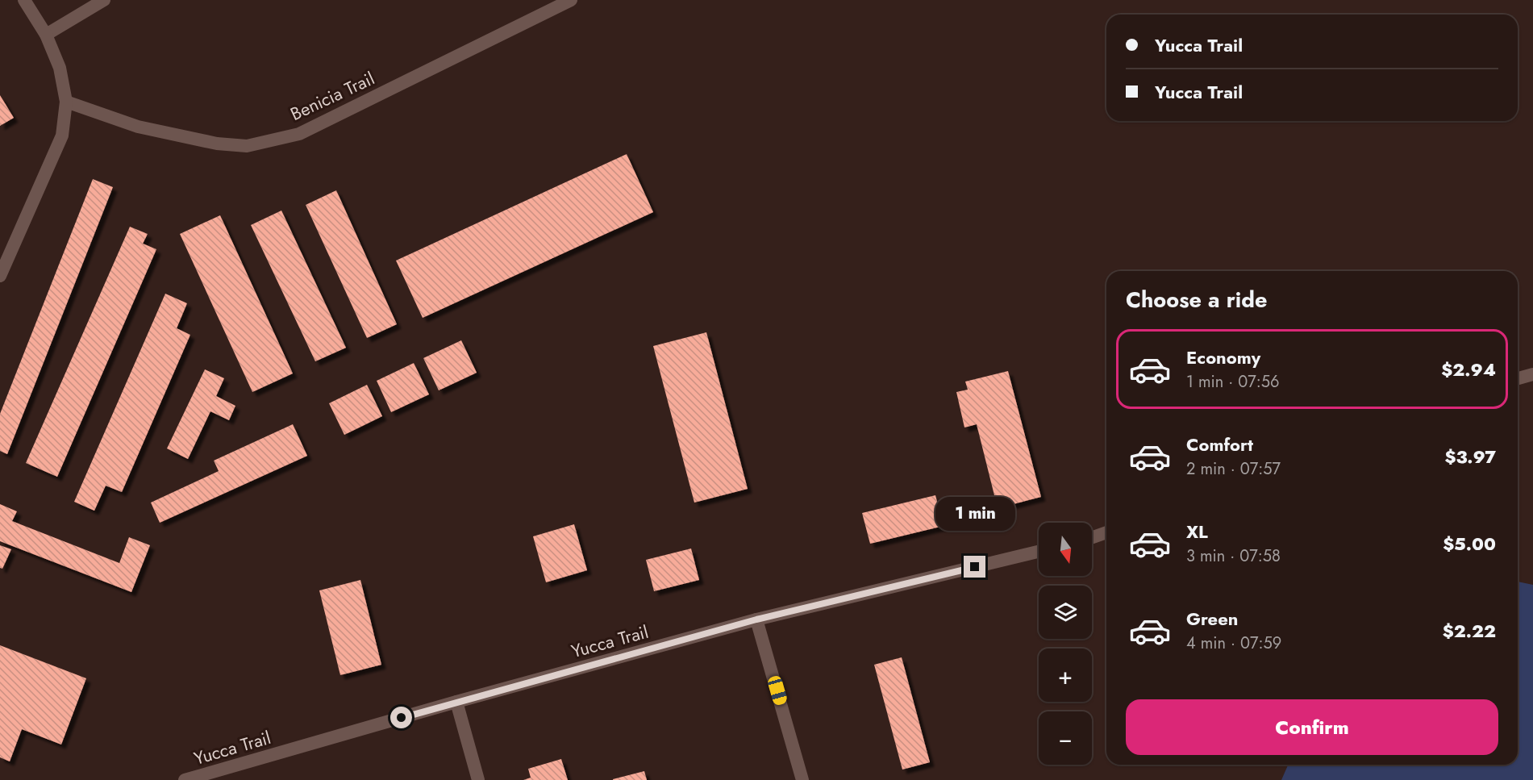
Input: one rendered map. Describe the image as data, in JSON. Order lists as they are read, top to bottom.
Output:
{
  "streets": {
    "street": ["Benicia Trail", "Yucca Trail"]
  },
  "north": "bottom",
  "page": {
    "banner": ["Yucca Trail", "Yucca Trail"],
    "heading": "Choose a ride",
    "list": [
      {
        "name": "Economy",
        "note": "1 min · 07:56",
        "value": "$2.94"
      },
      {
        "name": "Comfort",
        "note": "2 min · 07:57",
        "value": "$3.97"
      },
      {
        "name": "XL",
        "note": "3 min · 07:58",
        "value": "$5.00"
      },
      {
        "name": "Green",
        "note": "4 min · 07:59",
        "value": "$2.22"
      }
    ],
    "bubble": "1 min",
    "map_buttons": ["+", "−"],
    "buttons": "Confirm"
  }
}
